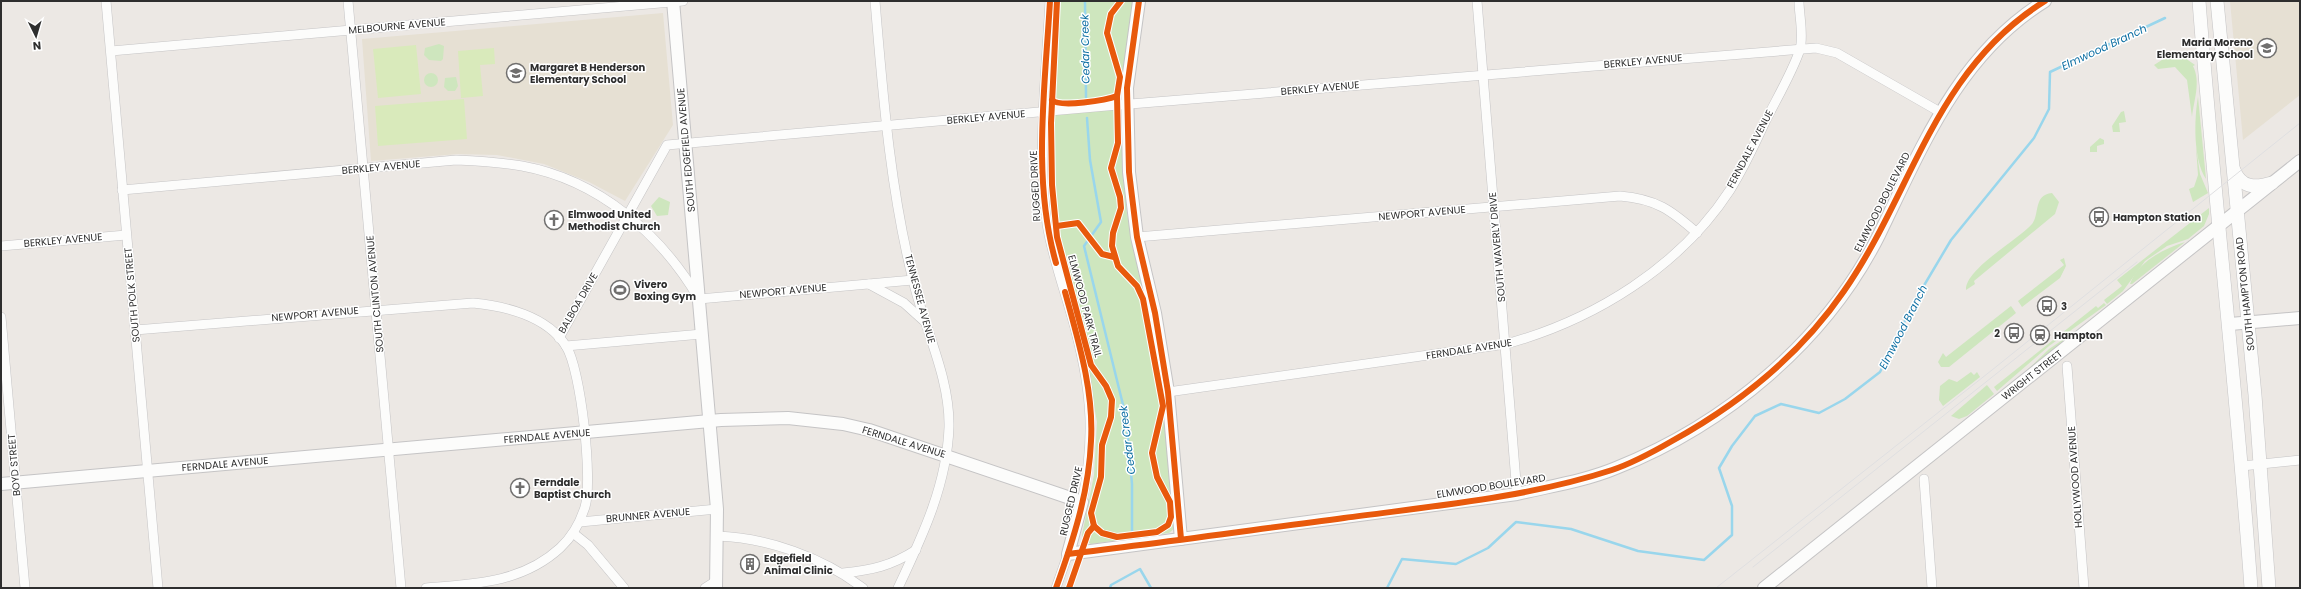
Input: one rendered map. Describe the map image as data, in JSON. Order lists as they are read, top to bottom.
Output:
{
  "streets": {
    "main road": ["SOUTH HAMPTON ROAD"],
    "street": [
      "MELBOURNE AVENUE",
      "BERKLEY AVENUE",
      "FERNDALE AVENUE",
      "SOUTH EDGEFIELD AVENUE",
      "RUGGED DRIVE",
      "ELMWOOD BOULEVARD",
      "NEWPORT AVENUE",
      "SOUTH WAVERLY DRIVE",
      "SOUTH CLINTON AVENUE",
      "SOUTH POLK STREET",
      "TENNESSEE AVENUE",
      "BALBOA DRIVE",
      "WRIGHT STREET",
      "BOYD STREET",
      "HOLLYWOOD AVENUE",
      "BRUNNER AVENUE"
    ],
    "cycle path": ["ELMWOOD PARK TRAIL"]
  },
  "crossings": [
    ["MELBOURNE AVENUE", "SOUTH EDGEFIELD AVENUE"],
    ["MELBOURNE AVENUE", "SOUTH CLINTON AVENUE"],
    ["MELBOURNE AVENUE", "SOUTH POLK STREET"],
    ["BERKLEY AVENUE", "FERNDALE AVENUE"],
    ["BERKLEY AVENUE", "SOUTH EDGEFIELD AVENUE"],
    ["BERKLEY AVENUE", "RUGGED DRIVE"],
    ["BERKLEY AVENUE", "ELMWOOD BOULEVARD"],
    ["BERKLEY AVENUE", "SOUTH WAVERLY DRIVE"],
    ["BERKLEY AVENUE", "SOUTH CLINTON AVENUE"],
    ["BERKLEY AVENUE", "SOUTH POLK STREET"],
    ["BERKLEY AVENUE", "TENNESSEE AVENUE"],
    ["BERKLEY AVENUE", "BALBOA DRIVE"],
    ["FERNDALE AVENUE", "SOUTH EDGEFIELD AVENUE"],
    ["FERNDALE AVENUE", "RUGGED DRIVE"],
    ["FERNDALE AVENUE", "NEWPORT AVENUE"],
    ["FERNDALE AVENUE", "SOUTH WAVERLY DRIVE"],
    ["FERNDALE AVENUE", "SOUTH CLINTON AVENUE"],
    ["FERNDALE AVENUE", "SOUTH POLK STREET"],
    ["FERNDALE AVENUE", "TENNESSEE AVENUE"],
    ["FERNDALE AVENUE", "BALBOA DRIVE"],
    ["FERNDALE AVENUE", "BOYD STREET"],
    ["SOUTH EDGEFIELD AVENUE", "NEWPORT AVENUE"],
    ["SOUTH EDGEFIELD AVENUE", "BALBOA DRIVE"],
    ["SOUTH EDGEFIELD AVENUE", "BRUNNER AVENUE"],
    ["RUGGED DRIVE", "ELMWOOD BOULEVARD"],
    ["ELMWOOD BOULEVARD", "SOUTH WAVERLY DRIVE"],
    ["NEWPORT AVENUE", "SOUTH WAVERLY DRIVE"],
    ["NEWPORT AVENUE", "SOUTH CLINTON AVENUE"],
    ["NEWPORT AVENUE", "SOUTH POLK STREET"],
    ["NEWPORT AVENUE", "TENNESSEE AVENUE"],
    ["NEWPORT AVENUE", "BALBOA DRIVE"],
    ["SOUTH HAMPTON ROAD", "WRIGHT STREET"],
    ["BALBOA DRIVE", "BRUNNER AVENUE"]
  ],
  "water": ["Elmwood Branch", "Cedar Creek"],
  "places": {
    "school or university": ["Maria Moreno Elementary School", "Margaret B Henderson Elementary School"],
    "bus stop": ["Hampton Station", "3", "2"],
    "church": ["Elmwood United Methodist Church", "Ferndale Baptist Church"],
    "sports": ["Vivero Boxing Gym"],
    "station": ["Hampton"],
    "building": ["Edgefield Animal Clinic"]
  },
  "north": "bottom"
}
